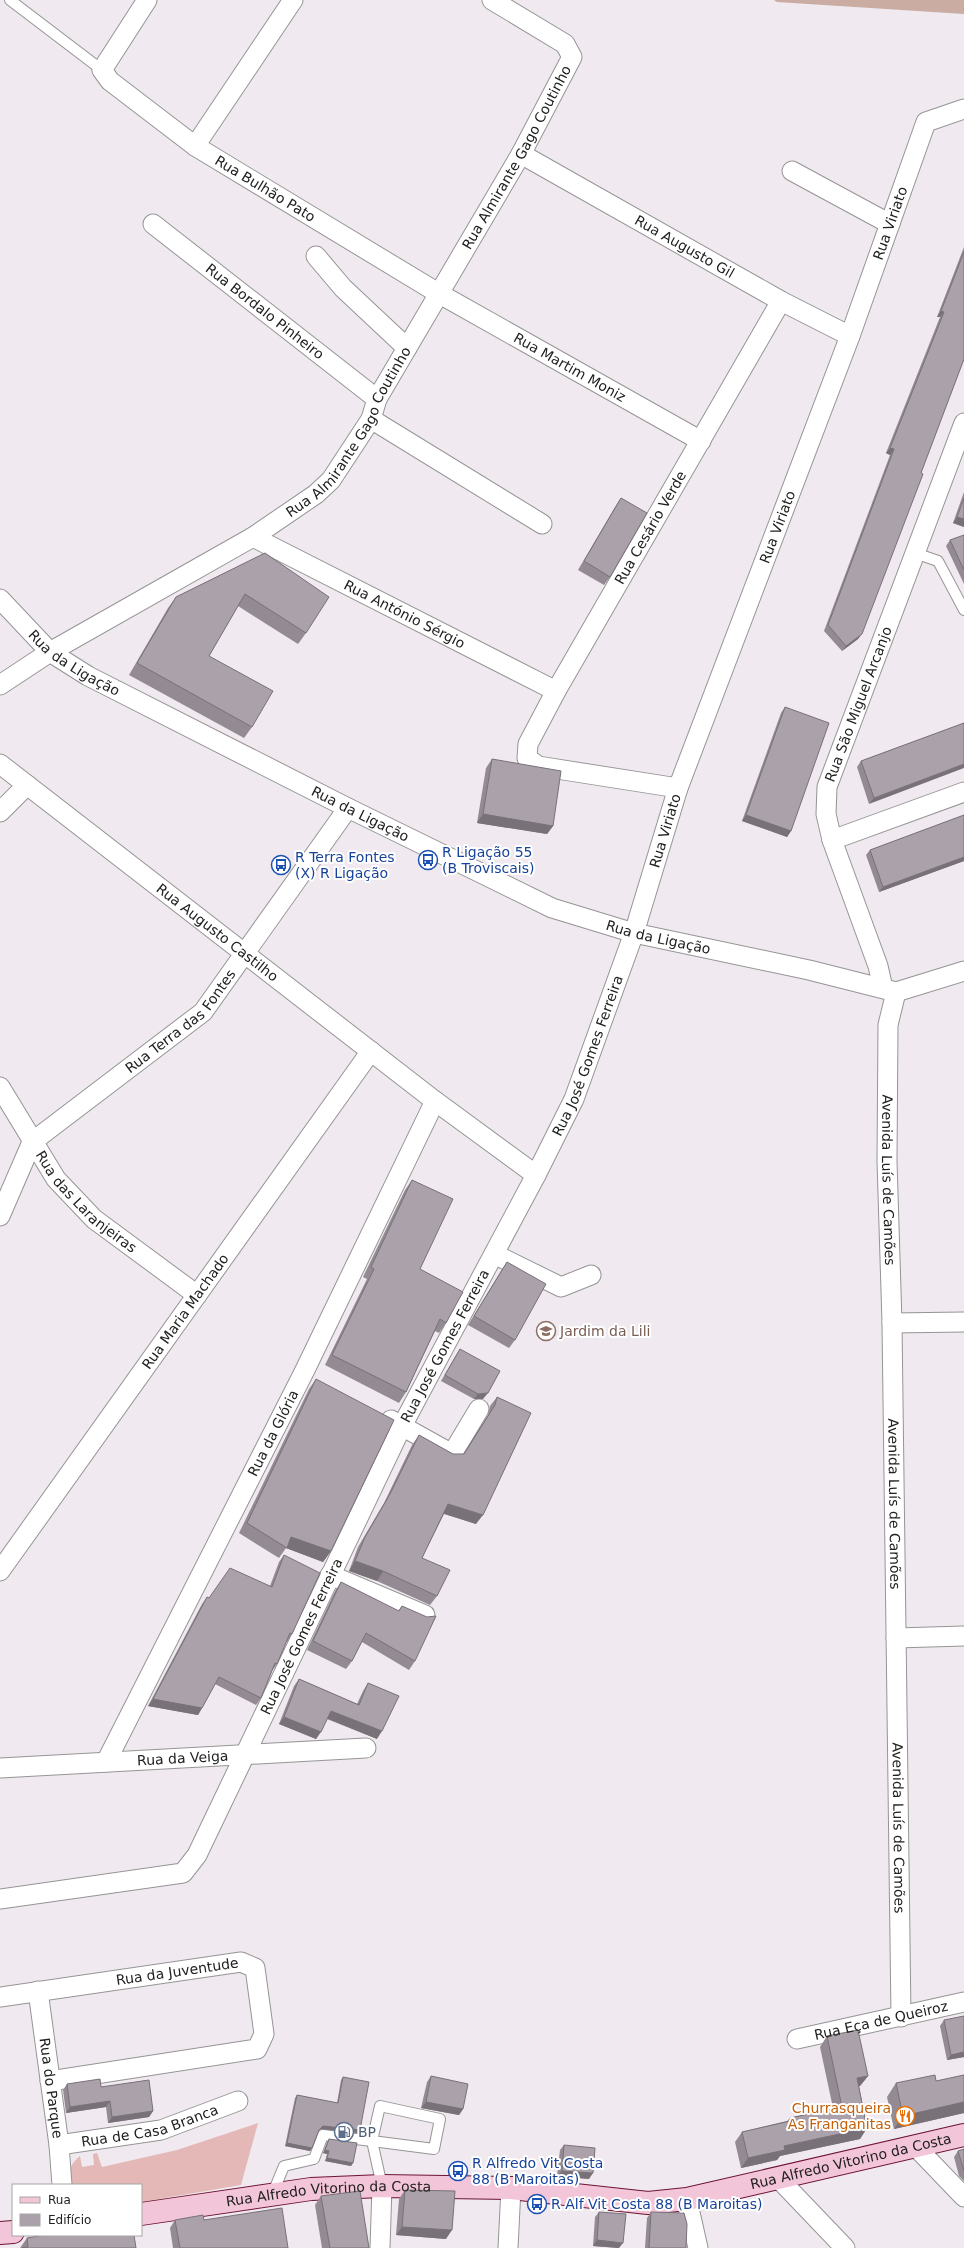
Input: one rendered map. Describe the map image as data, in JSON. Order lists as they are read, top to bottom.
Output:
{
  "streets": {
    "street": [
      "Rua Almirante Gago Coutinho",
      "Rua Bulhão Pato",
      "Rua Viriato",
      "Rua Augusto Gil",
      "Rua Bordalo Pinheiro",
      "Rua Martim Moniz",
      "Rua Cesário Verde",
      "Rua António Sérgio",
      "Rua da Ligação",
      "Rua São Miguel Arcanjo",
      "Rua Augusto Castilho",
      "Rua Terra das Fontes",
      "Rua José Gomes Ferreira",
      "Avenida Luís de Camões",
      "Rua das Laranjeiras",
      "Rua Maria Machado",
      "Rua da Glória",
      "Rua da Veiga",
      "Rua da Juventude",
      "Rua Eça de Queiroz",
      "Rua do Parque",
      "Rua de Casa Branca",
      "Rua Alfredo Vitorino da Costa"
    ]
  },
  "crossings": [
    ["Rua Almirante Gago Coutinho", "Rua Bulhão Pato"],
    ["Rua Almirante Gago Coutinho", "Rua Augusto Gil"],
    ["Rua Almirante Gago Coutinho", "Rua Bordalo Pinheiro"],
    ["Rua Almirante Gago Coutinho", "Rua Martim Moniz"],
    ["Rua Almirante Gago Coutinho", "Rua António Sérgio"],
    ["Rua Almirante Gago Coutinho", "Rua da Ligação"],
    ["Rua Bulhão Pato", "Rua Martim Moniz"],
    ["Rua Viriato", "Rua Augusto Gil"],
    ["Rua Viriato", "Rua Cesário Verde"],
    ["Rua Viriato", "Rua da Ligação"],
    ["Rua Viriato", "Rua José Gomes Ferreira"],
    ["Rua Augusto Gil", "Rua Cesário Verde"],
    ["Rua Martim Moniz", "Rua Cesário Verde"],
    ["Rua Cesário Verde", "Rua António Sérgio"],
    ["Rua da Ligação", "Rua São Miguel Arcanjo"],
    ["Rua da Ligação", "Rua Terra das Fontes"],
    ["Rua da Ligação", "Rua José Gomes Ferreira"],
    ["Rua da Ligação", "Avenida Luís de Camões"],
    ["Rua São Miguel Arcanjo", "Avenida Luís de Camões"],
    ["Rua Augusto Castilho", "Rua Terra das Fontes"],
    ["Rua Augusto Castilho", "Rua José Gomes Ferreira"],
    ["Rua Augusto Castilho", "Rua Maria Machado"],
    ["Rua Augusto Castilho", "Rua da Glória"],
    ["Rua Terra das Fontes", "Rua das Laranjeiras"],
    ["Rua José Gomes Ferreira", "Rua da Veiga"],
    ["Avenida Luís de Camões", "Rua Eça de Queiroz"],
    ["Rua das Laranjeiras", "Rua Maria Machado"],
    ["Rua da Glória", "Rua da Veiga"],
    ["Rua da Juventude", "Rua do Parque"],
    ["Rua do Parque", "Rua de Casa Branca"]
  ],
  "places": {
    "bus stop": [
      "R Ligação 55 (B Troviscais)",
      "R Terra Fontes (X) R Ligação",
      "R Alfredo Vit Costa 88 (B Maroitas)",
      "R Alf Vit Costa 88 (B Maroitas)"
    ],
    "school or university": ["Jardim da Lili"],
    "restaurant": ["Churrasqueira As Franganitas"],
    "fuel station": ["BP"]
  },
  "legend": ["Rua", "Edifício"]
}
